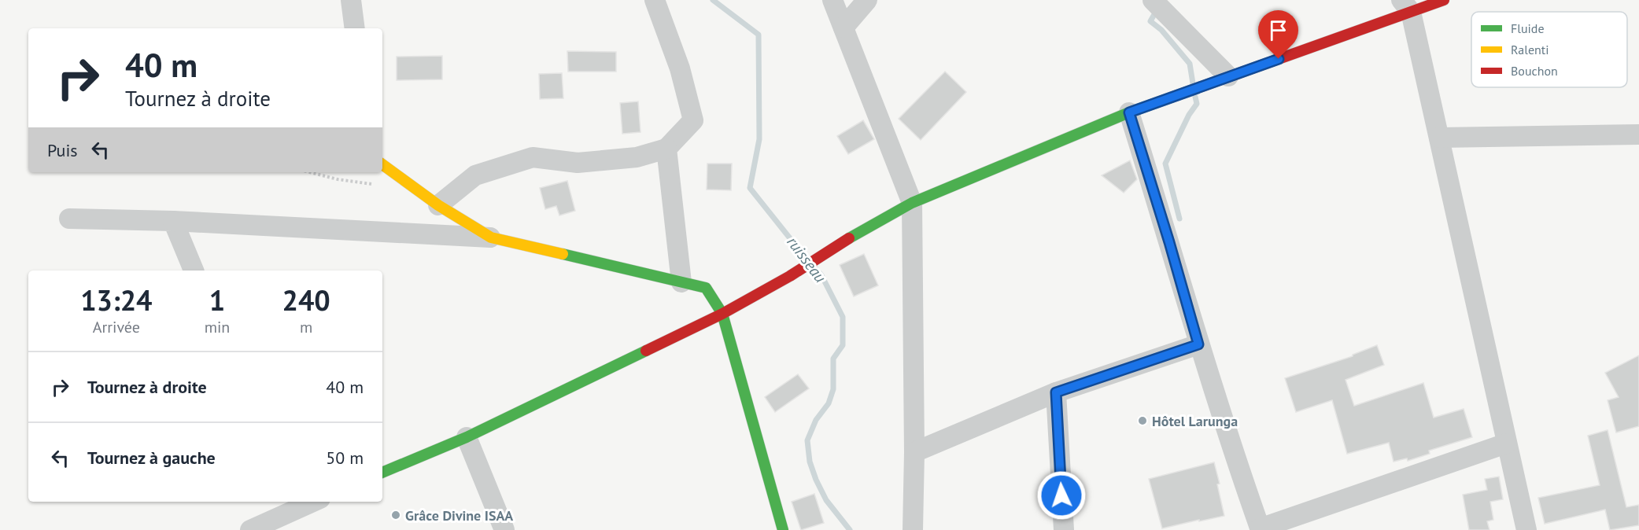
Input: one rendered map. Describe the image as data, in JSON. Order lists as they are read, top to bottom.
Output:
{
  "water": ["ruisseau"],
  "places": ["Hôtel Larunga", "Grâce Divine ISAA"],
  "legend": ["Fluide", "Ralenti", "Bouchon"],
  "page": {
    "turn": ["40 m", "Tournez à droite"],
    "then": "Puis",
    "eta": [
      "13:24",
      "Arrivée",
      "1",
      "min",
      "240",
      "m"
    ],
    "list": [
      {
        "name": "Tournez à droite",
        "value": "40 m"
      },
      {
        "name": "Tournez à gauche",
        "value": "50 m"
      }
    ]
  }
}
